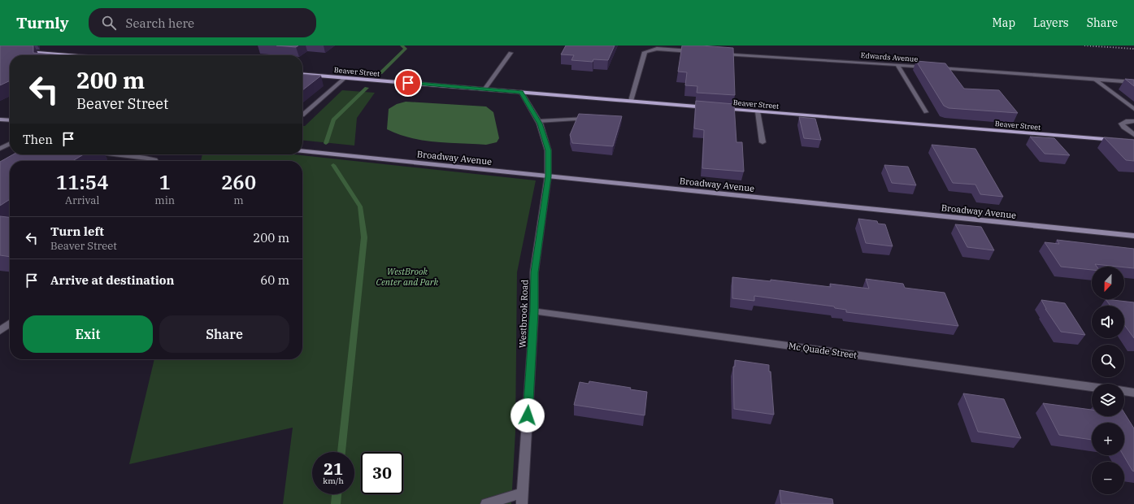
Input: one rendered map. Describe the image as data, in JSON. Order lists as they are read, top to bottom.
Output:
{
  "streets": {
    "main road": ["Beaver Street"],
    "street": [
      "Edwards Avenue",
      "Broadway Avenue",
      "Westbrook Road",
      "Mc Quade Street"
    ]
  },
  "crossings": [
    ["Beaver Street", "Westbrook Road"],
    ["Broadway Avenue", "Westbrook Road"],
    ["Westbrook Road", "Mc Quade Street"]
  ],
  "parks": ["WestBrook Center and Park"],
  "north": "bottom",
  "page": {
    "header": "Turnly",
    "search": "Search here",
    "nav": ["Map", "Layers", "Share"],
    "turn": ["200 m", "Beaver Street"],
    "then": "Then",
    "eta": [
      "11:54",
      "Arrival",
      "1",
      "min",
      "260",
      "m"
    ],
    "list": [
      {
        "name": "Turn left",
        "note": "Beaver Street",
        "value": "200 m"
      },
      {
        "name": "Arrive at destination",
        "value": "60 m"
      }
    ],
    "map_buttons": ["+", "−"],
    "buttons": ["Exit", "Share"],
    "speed": "21 km/h",
    "limit": "30"
  }
}
